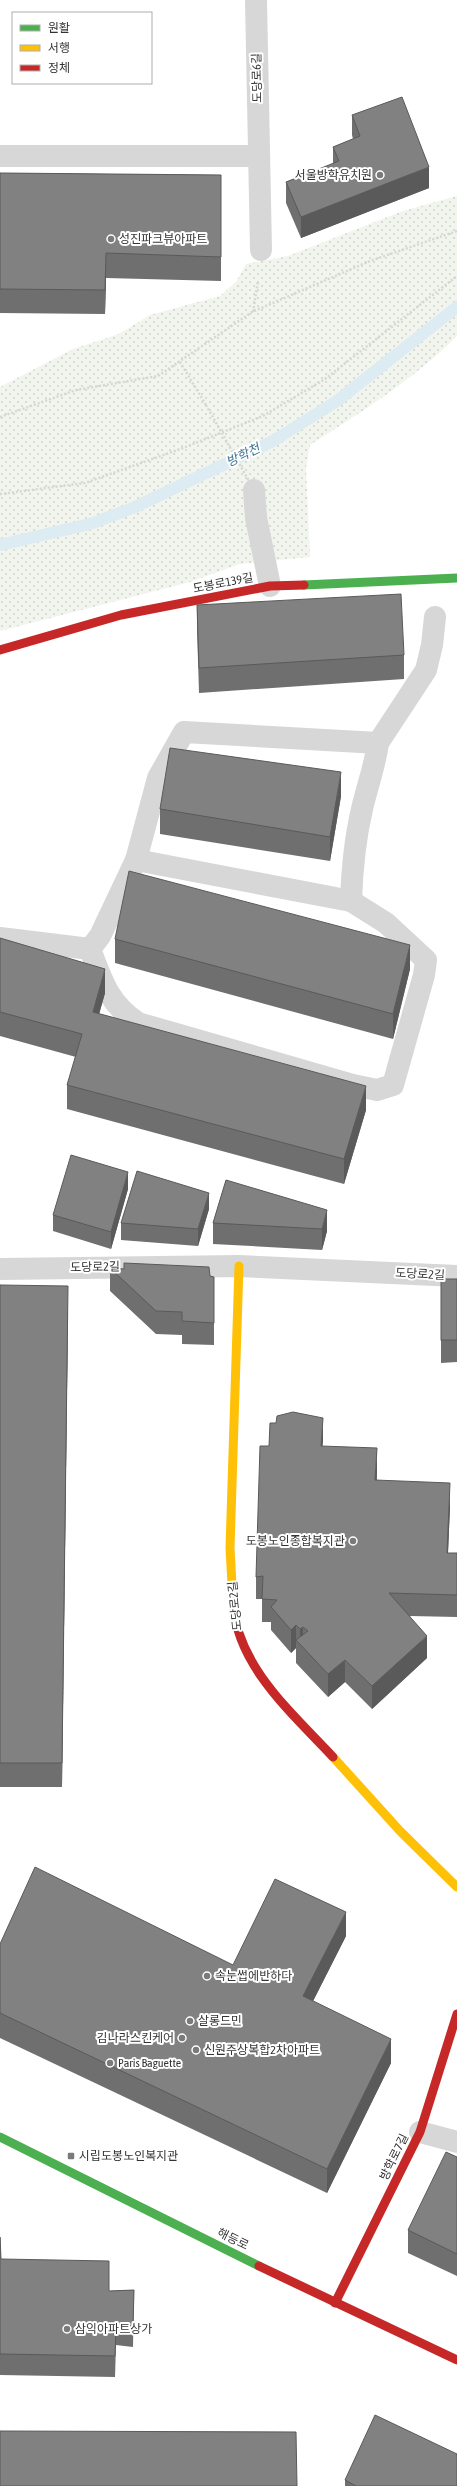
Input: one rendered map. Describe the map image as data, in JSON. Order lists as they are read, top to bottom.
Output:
{
  "streets": {
    "street": [
      "도당로6길",
      "도봉로139길",
      "도당로2길",
      "방학로7길",
      "해등로"
    ]
  },
  "crossings": [
    ["방학로7길", "해등로"]
  ],
  "water": ["방학천"],
  "places": {
    "other": [
      "서울방학유치원",
      "성진파크뷰아파트",
      "도봉노인종합복지관",
      "속눈썹에반하다",
      "살롱드민",
      "김나라스킨케어",
      "신원주상복합2차아파트",
      "Paris Baguette",
      "삼익아파트상가"
    ],
    "transit": ["시립도봉노인복지관"]
  },
  "legend": ["원활", "서행", "정체"]
}
